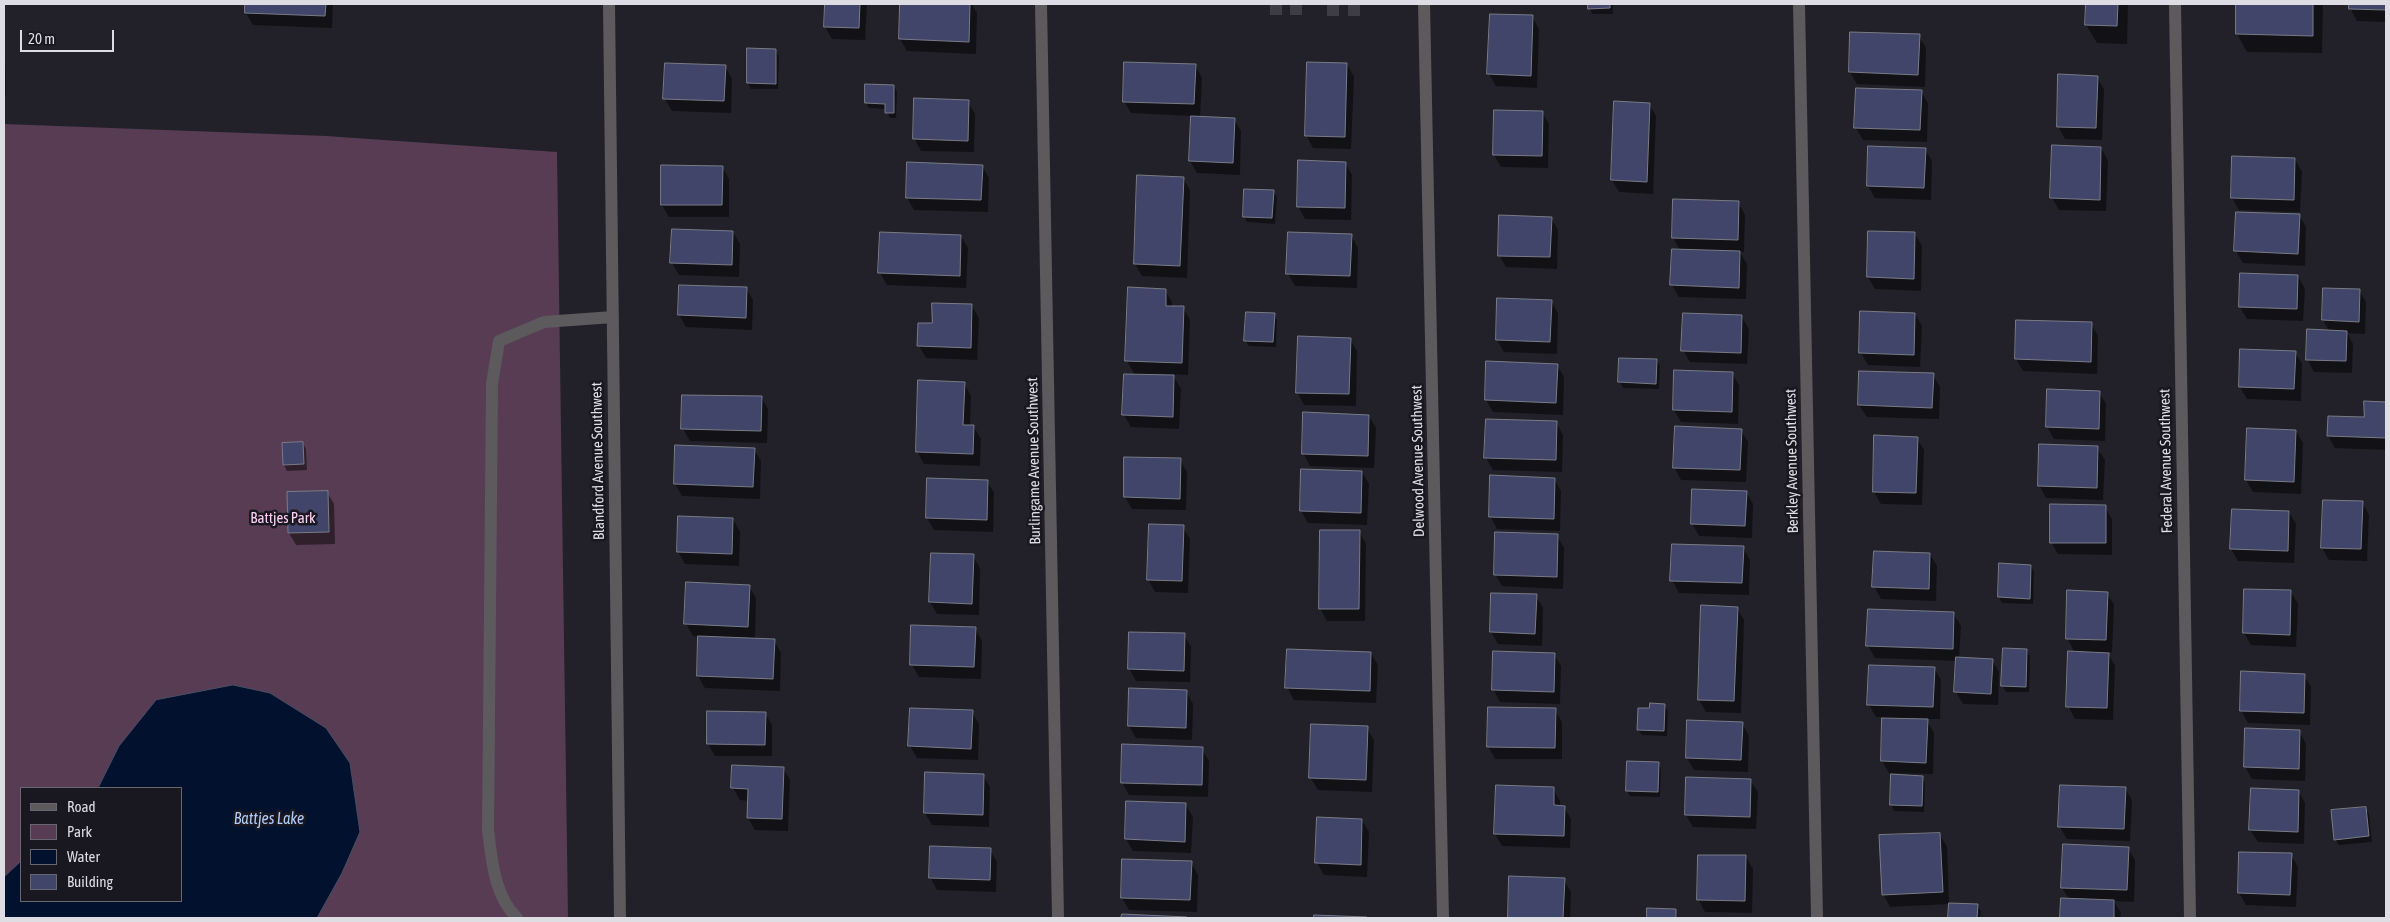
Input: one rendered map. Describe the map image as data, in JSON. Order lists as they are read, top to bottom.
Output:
{
  "streets": {
    "street": [
      "Blandford Avenue Southwest",
      "Burlingame Avenue Southwest",
      "Delwood Avenue Southwest",
      "Berkley Avenue Southwest",
      "Federal Avenue Southwest"
    ]
  },
  "water": ["Battjes Lake"],
  "parks": ["Battjes Park"],
  "legend": [
    "Road",
    "Park",
    "Water",
    "Building"
  ],
  "scale_bar": "20 m"
}
